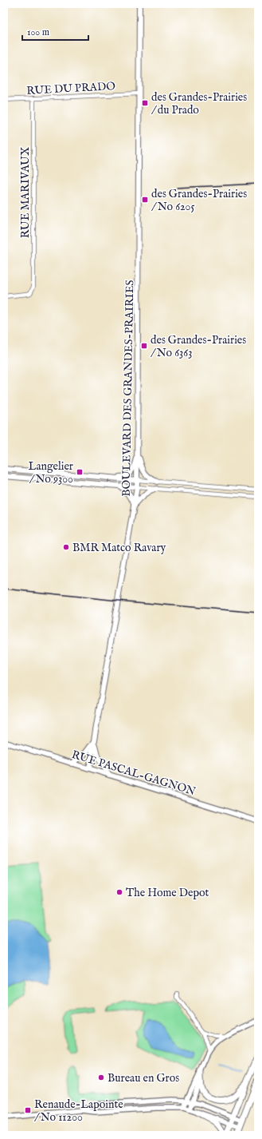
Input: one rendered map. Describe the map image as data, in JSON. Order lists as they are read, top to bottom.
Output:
{
  "streets": {
    "main road": ["BOULEVARD DES GRANDES-PRAIRIES"],
    "street": ["RUE DU PRADO", "RUE MARIVAUX", "RUE PASCAL-GAGNON"]
  },
  "crossings": [
    ["RUE DU PRADO", "RUE MARIVAUX"],
    ["RUE DU PRADO", "BOULEVARD DES GRANDES-PRAIRIES"],
    ["BOULEVARD DES GRANDES-PRAIRIES", "RUE PASCAL-GAGNON"]
  ],
  "places": {
    "transit": [
      "des Grandes-Prairies / du Prado",
      "des Grandes-Prairies / No 6205",
      "des Grandes-Prairies / No 6363",
      "Langelier / No 9300",
      "Renaude-Lapointe / No 11200"
    ],
    "other": ["BMR Matco Ravary", "The Home Depot", "Bureau en Gros"]
  },
  "scale_bar": "100 m"
}
